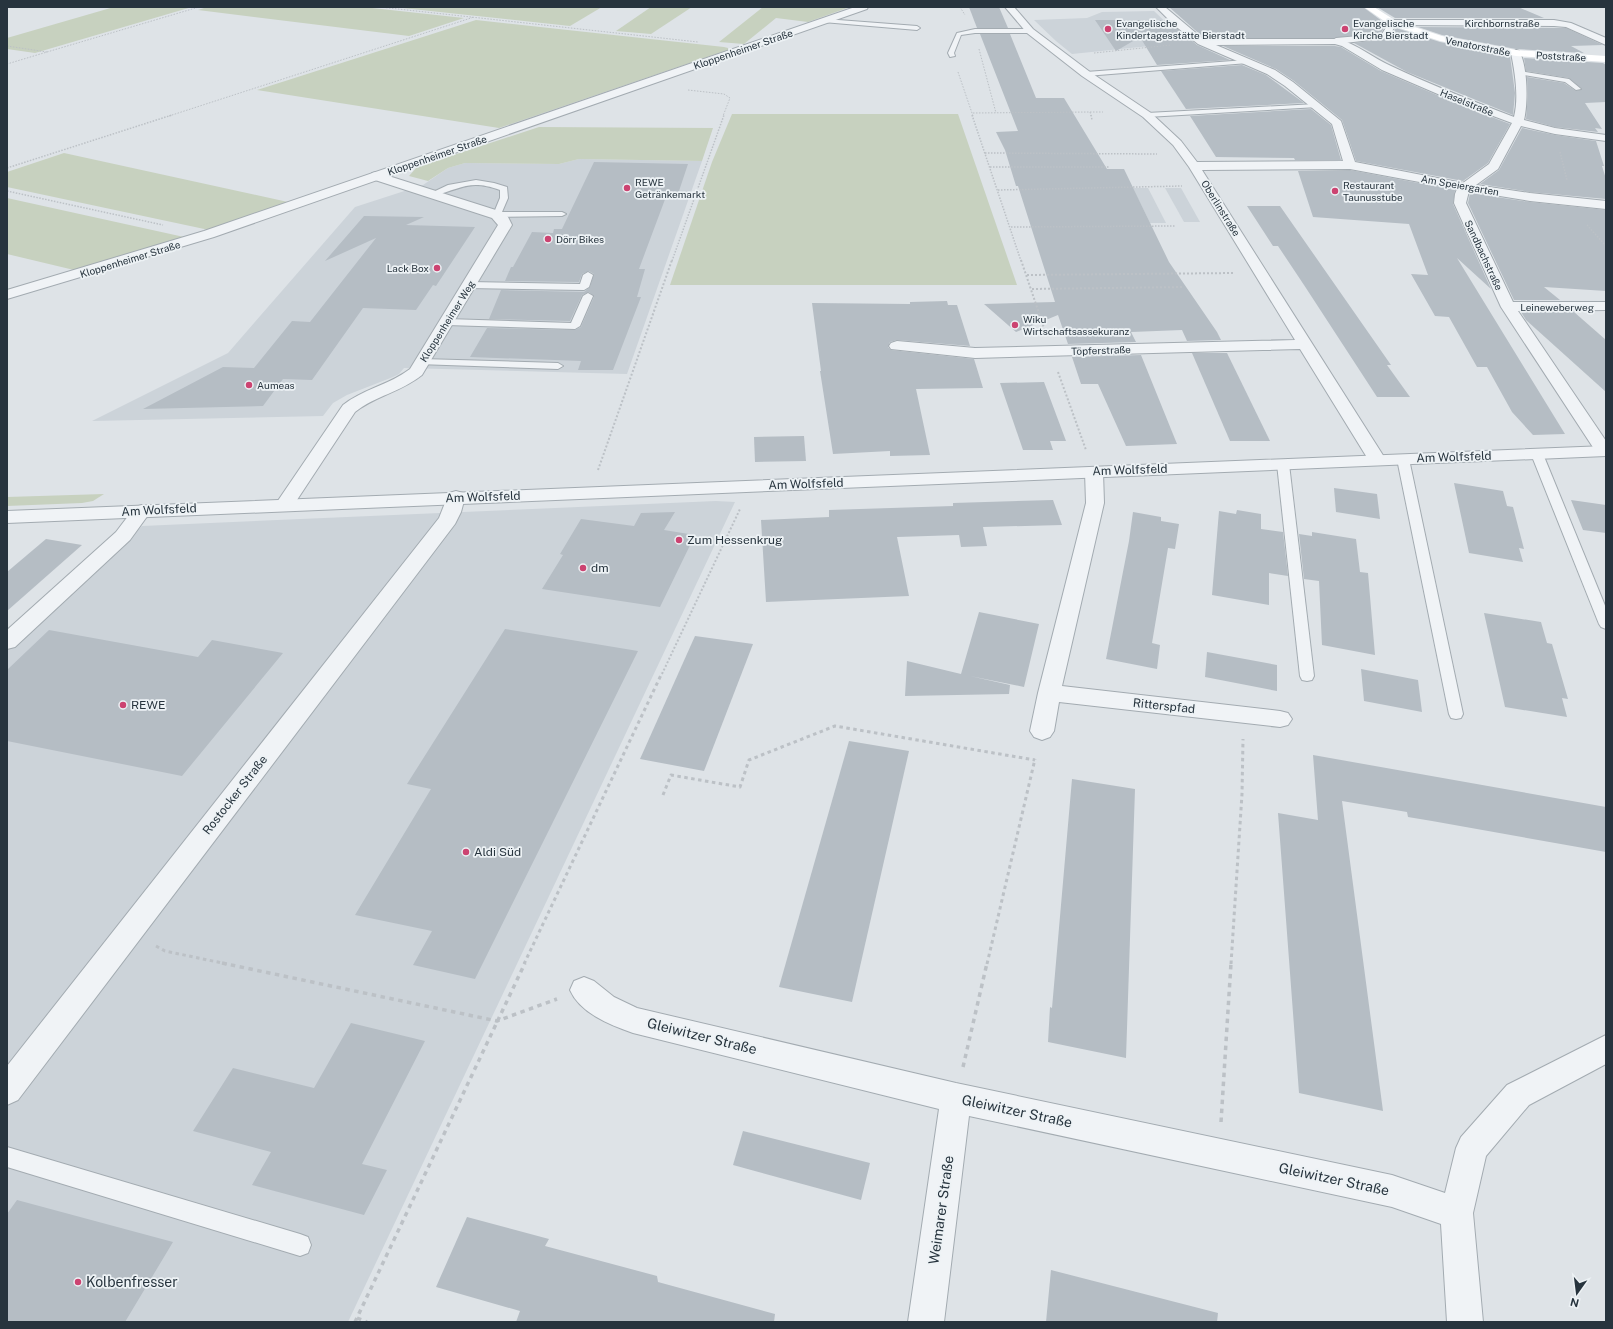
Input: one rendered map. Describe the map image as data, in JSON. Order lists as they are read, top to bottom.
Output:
{
  "streets": {
    "main road": ["Venatorstraße", "Poststraße"],
    "street": [
      "Kirchbornstraße",
      "Kloppenheimer Straße",
      "Haselstraße",
      "Am Speiergarten",
      "Oberlinstraße",
      "Sandbachstraße",
      "Leineweberweg",
      "Kloppenheimer Weg",
      "Töpferstraße",
      "Am Wolfsfeld",
      "Ritterspfad",
      "Rostocker Straße",
      "Gleiwitzer Straße",
      "Weimarer Straße"
    ]
  },
  "crossings": [
    ["Kirchbornstraße", "Venatorstraße"],
    ["Venatorstraße", "Poststraße"],
    ["Am Speiergarten", "Oberlinstraße"],
    ["Am Speiergarten", "Sandbachstraße"],
    ["Oberlinstraße", "Töpferstraße"],
    ["Oberlinstraße", "Am Wolfsfeld"],
    ["Sandbachstraße", "Leineweberweg"],
    ["Sandbachstraße", "Am Wolfsfeld"],
    ["Kloppenheimer Weg", "Am Wolfsfeld"],
    ["Am Wolfsfeld", "Rostocker Straße"],
    ["Gleiwitzer Straße", "Weimarer Straße"]
  ],
  "places": [
    "Evangelische Kindertagesstätte Bierstadt",
    "Evangelische Kirche Bierstadt",
    "REWE Getränkemarkt",
    "Restaurant Taunusstube",
    "Dörr Bikes",
    "Lack Box",
    "Wiku Wirtschaftsassekuranz",
    "Aumeas",
    "Zum Hessenkrug",
    "dm",
    "REWE",
    "Aldi Süd",
    "Kolbenfresser"
  ],
  "north": "bottom"
}
